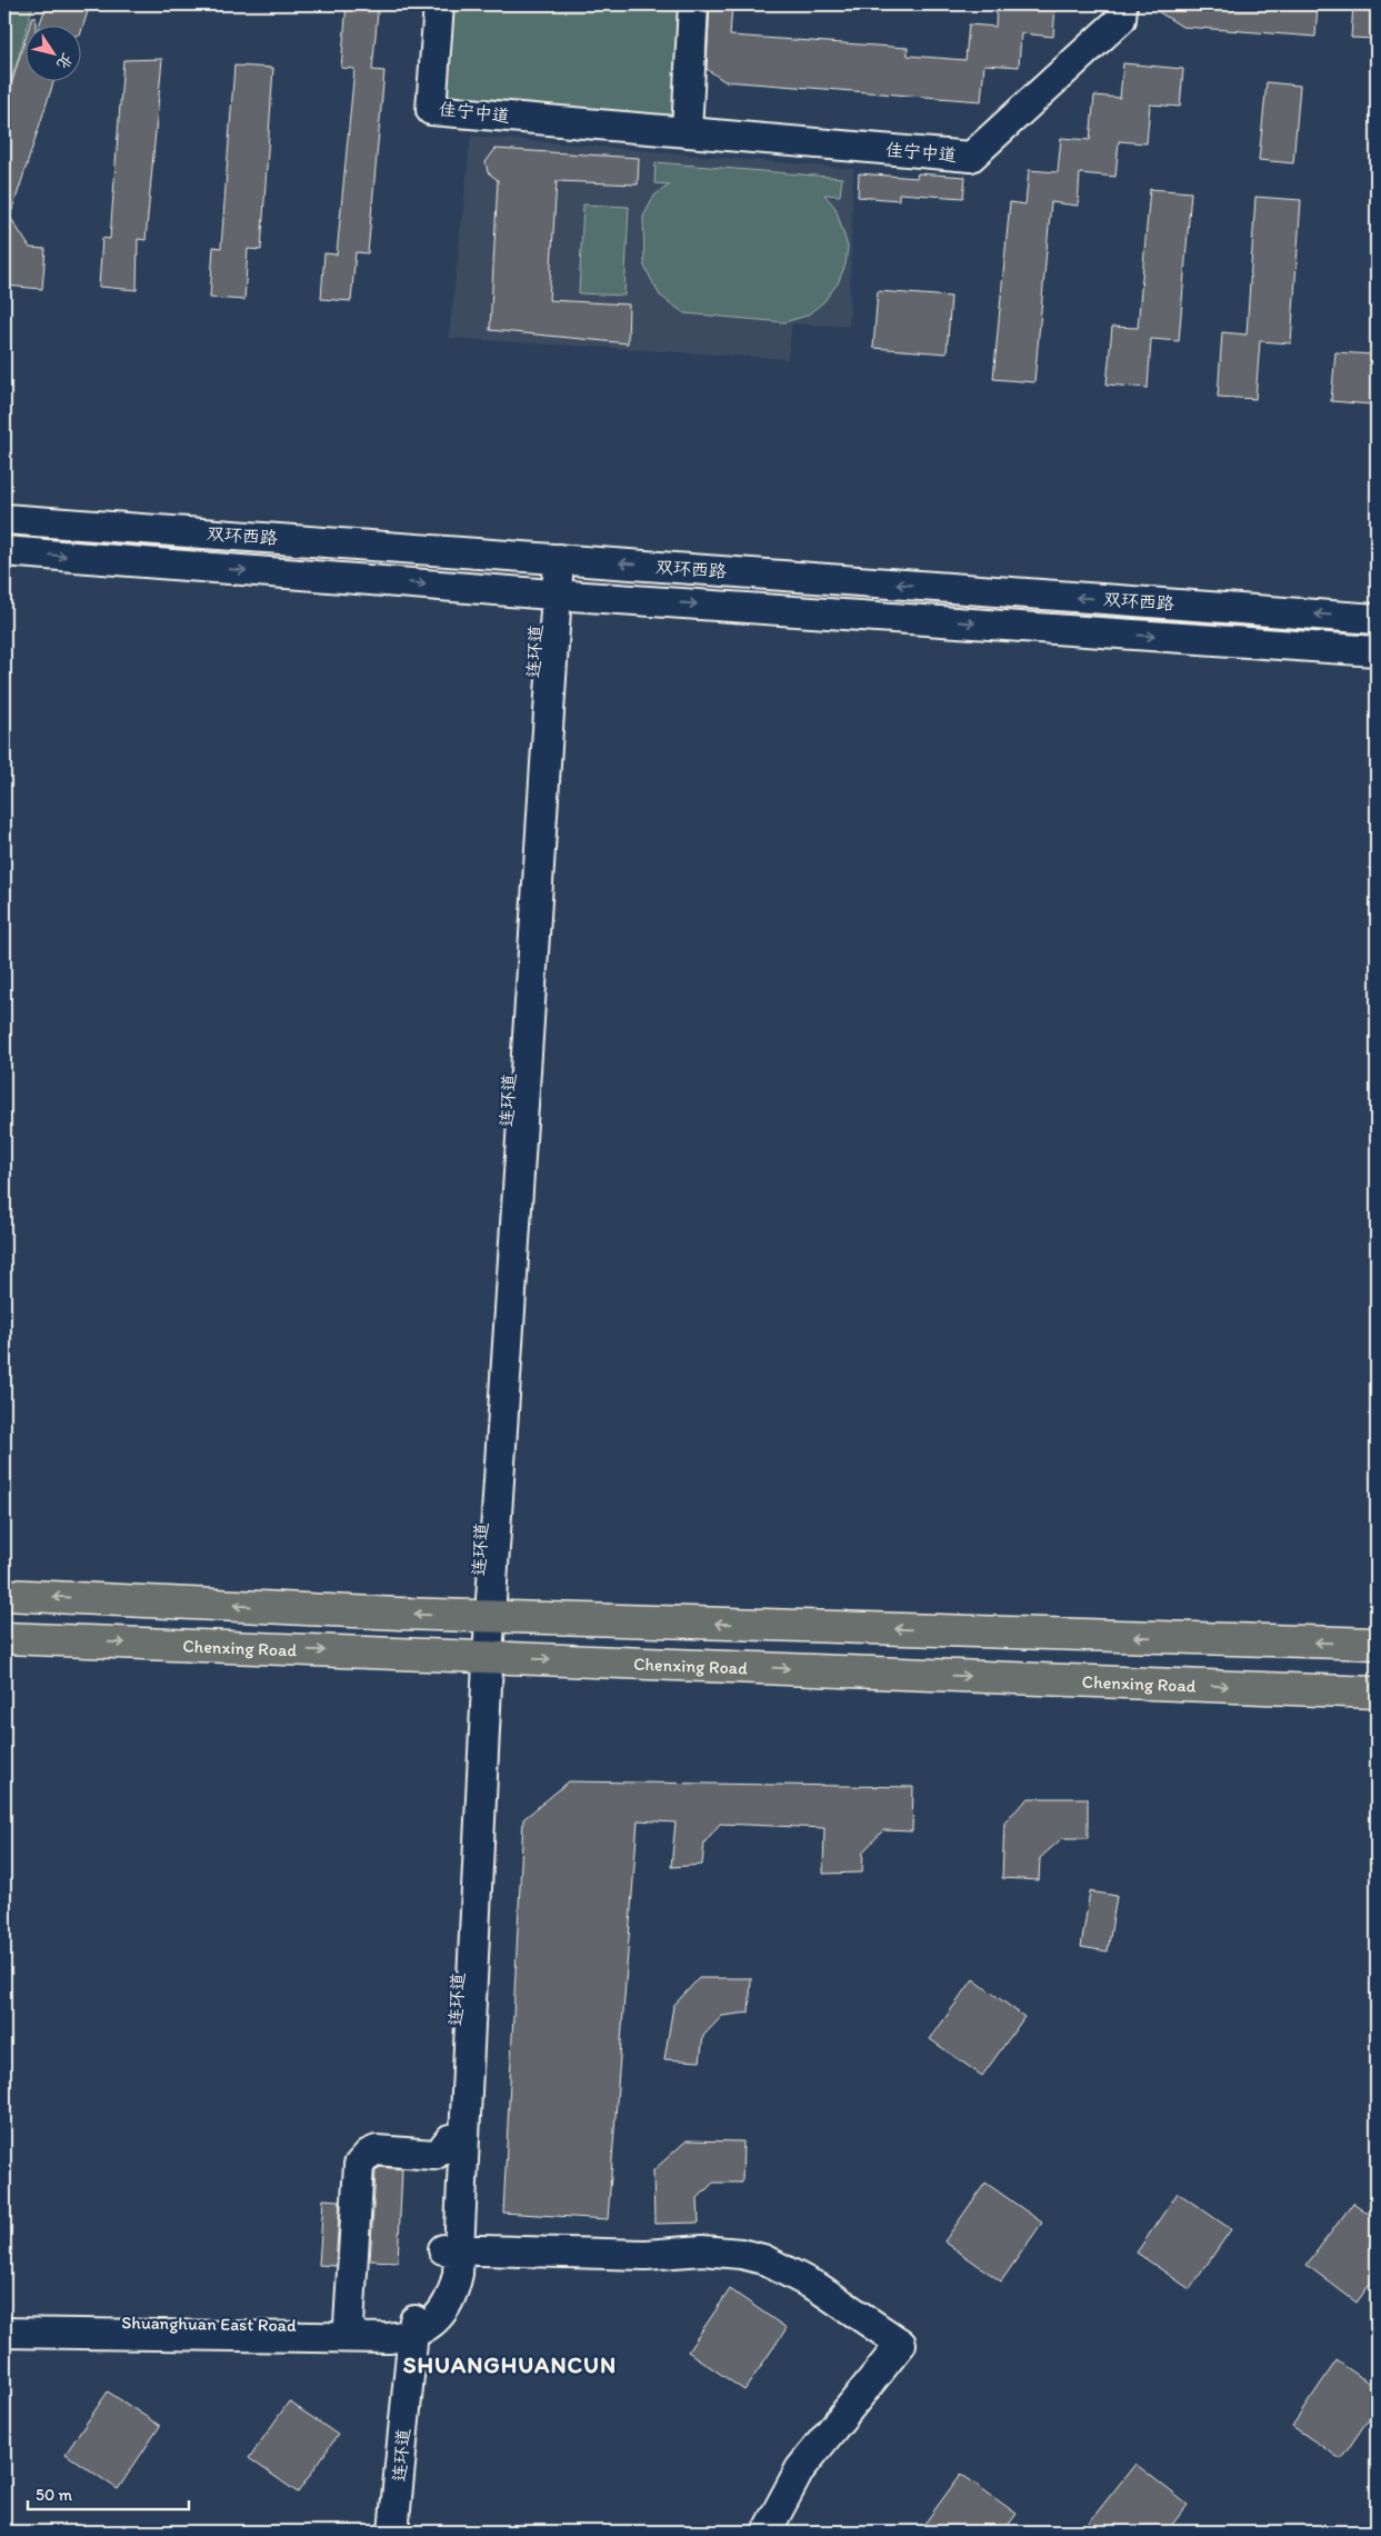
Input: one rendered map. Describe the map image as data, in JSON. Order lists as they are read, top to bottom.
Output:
{
  "streets": {
    "main road": ["Chenxing Road"],
    "street": [
      "佳宁中道",
      "双环西路",
      "连环道",
      "Shuanghuan East Road"
    ]
  },
  "crossings": [
    ["双环西路", "连环道"],
    ["连环道", "Chenxing Road"],
    ["连环道", "Shuanghuan East Road"]
  ],
  "districts": ["SHUANGHUANCUN"],
  "scale_bar": "50 m",
  "north": "bottom right"
}
